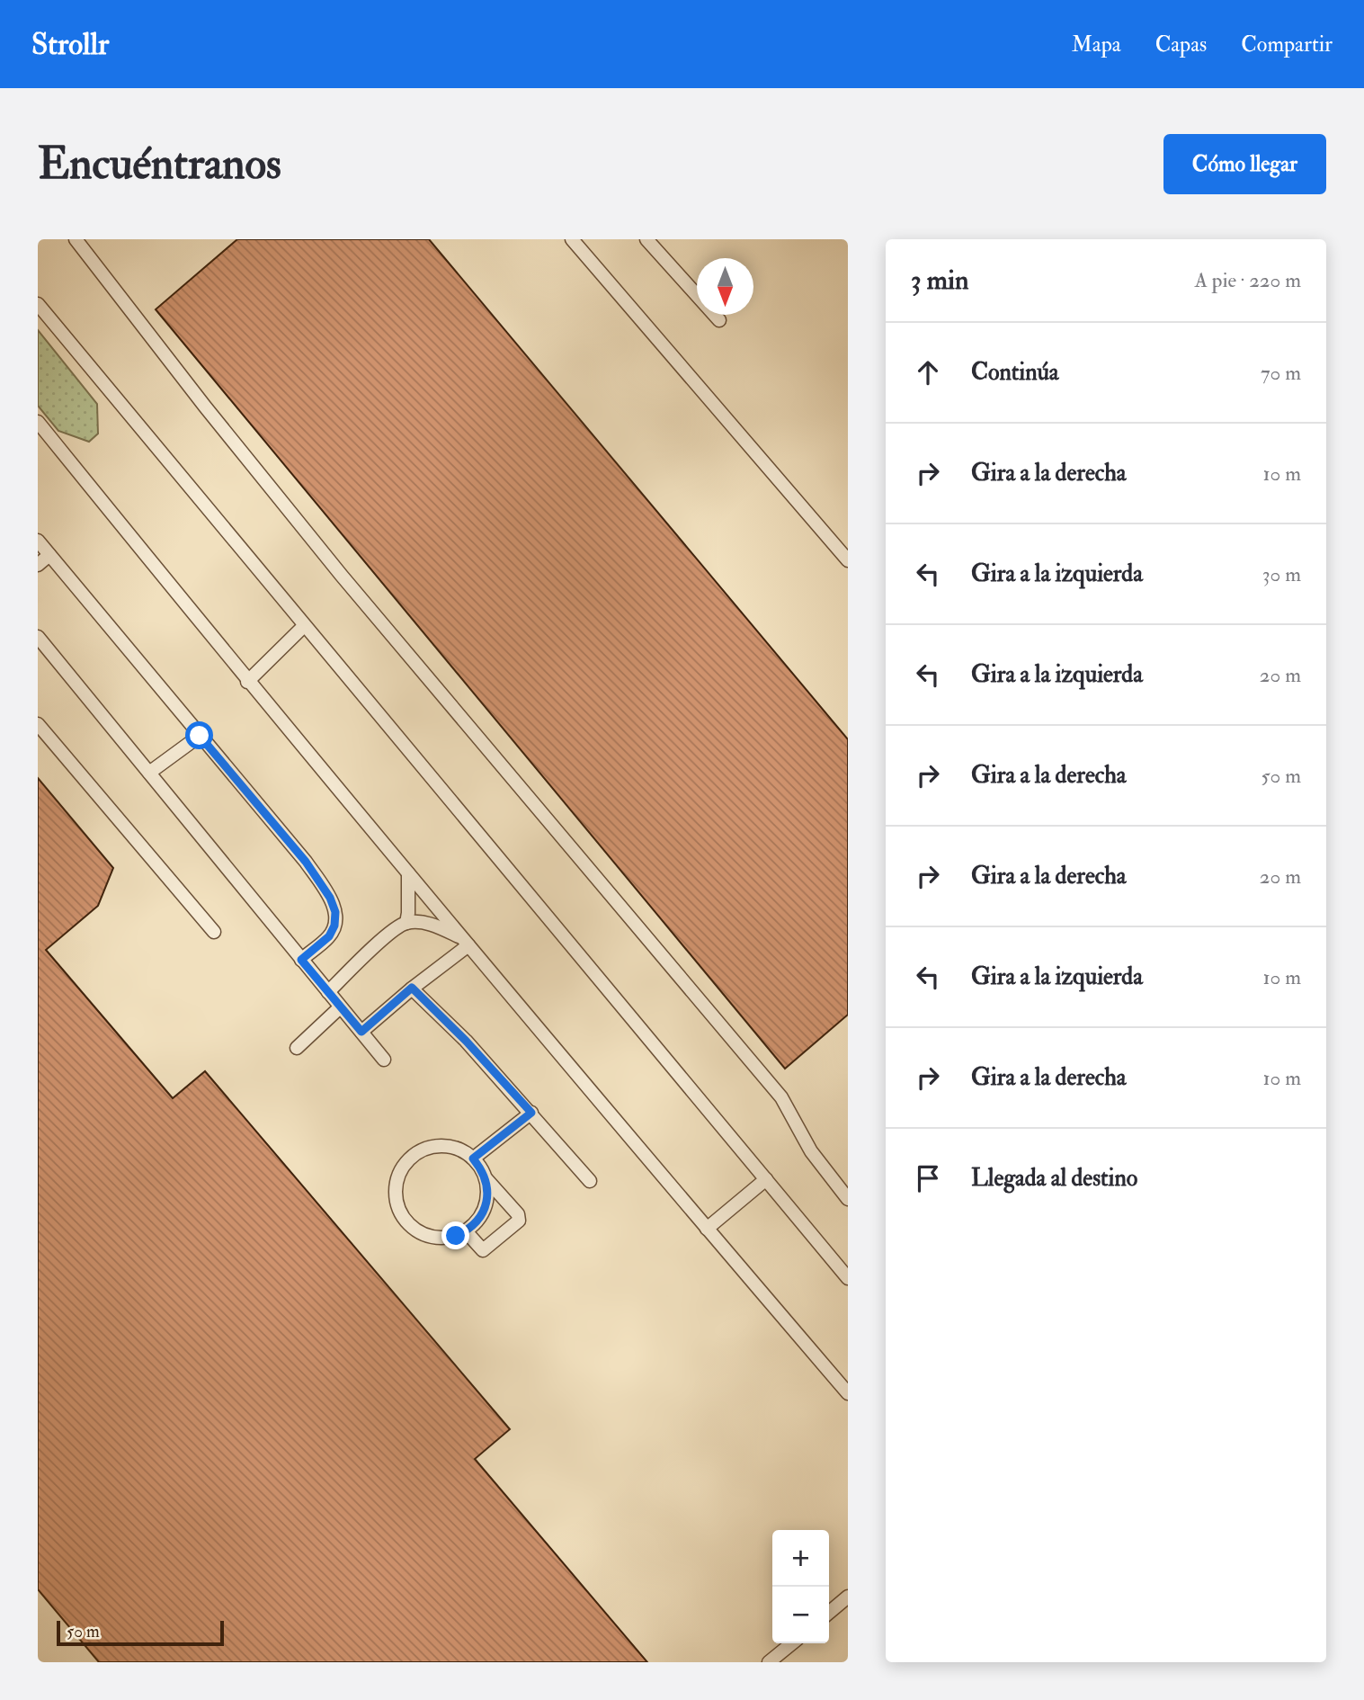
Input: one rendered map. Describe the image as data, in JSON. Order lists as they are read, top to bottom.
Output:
{
  "scale_bar": "50 m",
  "north": "bottom",
  "page": {
    "header": "Strollr",
    "nav": ["Mapa", "Capas", "Compartir"],
    "buttons": "Cómo llegar",
    "title": "Encuéntranos",
    "heading": ["3 min", "A pie · 220 m"],
    "list": [
      ["Continúa", "70 m"],
      ["Gira a la derecha", "10 m"],
      ["Gira a la izquierda", "30 m"],
      ["Gira a la izquierda", "20 m"],
      ["Gira a la derecha", "50 m"],
      ["Gira a la derecha", "20 m"],
      ["Gira a la izquierda", "10 m"],
      ["Gira a la derecha", "10 m"],
      "Llegada al destino"
    ],
    "map_buttons": ["+", "−"],
    "scale": "50 m"
  }
}
